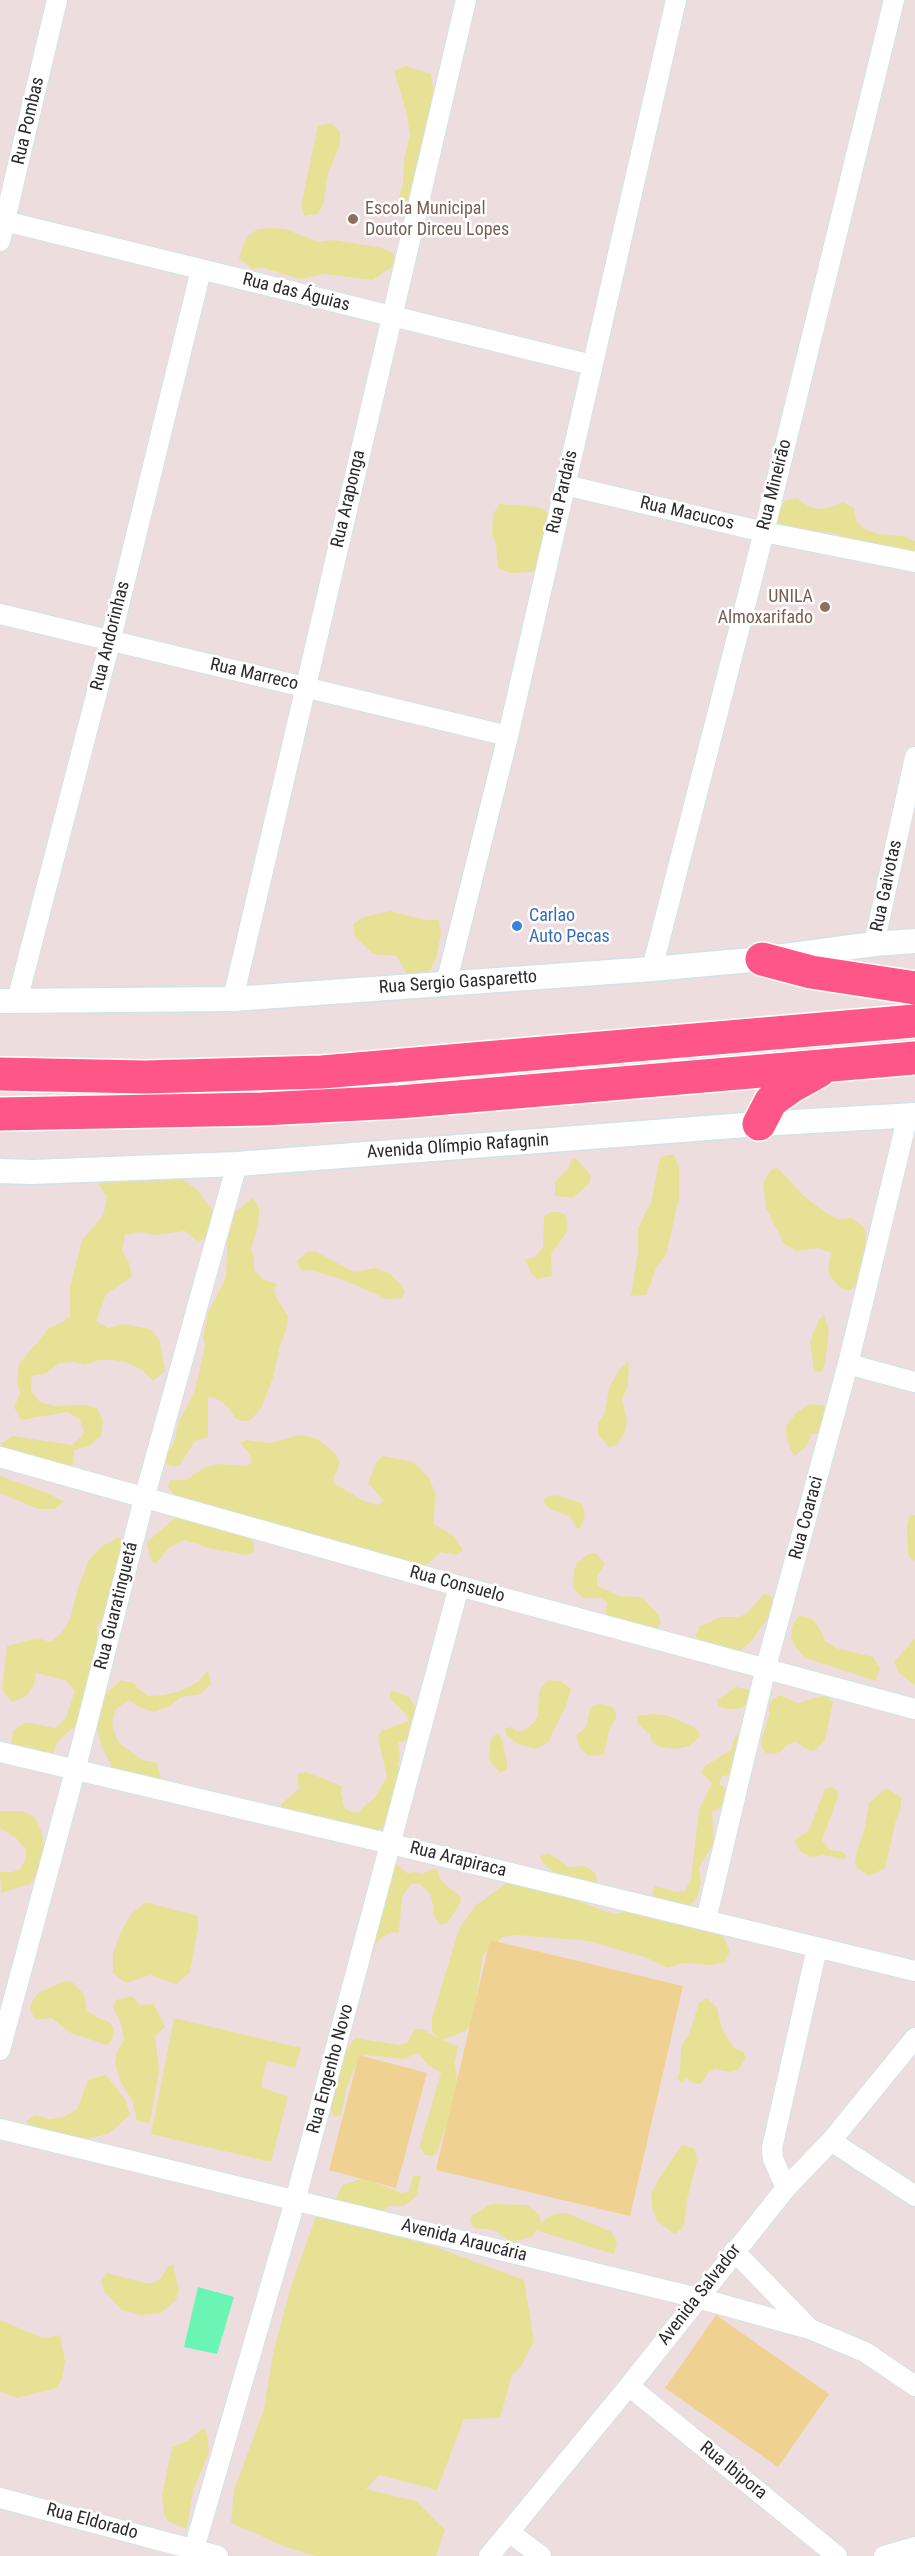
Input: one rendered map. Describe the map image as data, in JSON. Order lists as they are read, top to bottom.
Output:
{
  "streets": {
    "street": [
      "Rua Pombas",
      "Rua das Águias",
      "Rua Mineirão",
      "Rua Pardais",
      "Rua Araponga",
      "Rua Macucos",
      "Rua Andorinhas",
      "Rua Marreco",
      "Rua Gaivotas",
      "Rua Sergio Gasparetto",
      "Avenida Olímpio Rafagnin",
      "Rua Coaraci",
      "Rua Consuelo",
      "Rua Guaratinguetá",
      "Rua Arapiraca",
      "Rua Engenho Novo",
      "Avenida Araucária",
      "Avenida Salvador",
      "Rua Ibipora",
      "Rua Eldorado"
    ]
  },
  "crossings": [
    ["Rua Pombas", "Rua das Águias"],
    ["Rua das Águias", "Rua Pardais"],
    ["Rua das Águias", "Rua Araponga"],
    ["Rua das Águias", "Rua Andorinhas"],
    ["Rua Mineirão", "Rua Macucos"],
    ["Rua Mineirão", "Rua Sergio Gasparetto"],
    ["Rua Pardais", "Rua Macucos"],
    ["Rua Pardais", "Rua Marreco"],
    ["Rua Pardais", "Rua Sergio Gasparetto"],
    ["Rua Araponga", "Rua Marreco"],
    ["Rua Araponga", "Rua Sergio Gasparetto"],
    ["Rua Andorinhas", "Rua Marreco"],
    ["Rua Andorinhas", "Rua Sergio Gasparetto"],
    ["Rua Gaivotas", "Rua Sergio Gasparetto"],
    ["Avenida Olímpio Rafagnin", "Rua Coaraci"],
    ["Avenida Olímpio Rafagnin", "Rua Guaratinguetá"],
    ["Rua Coaraci", "Rua Consuelo"],
    ["Rua Coaraci", "Rua Arapiraca"],
    ["Rua Consuelo", "Rua Guaratinguetá"],
    ["Rua Consuelo", "Rua Engenho Novo"],
    ["Rua Guaratinguetá", "Rua Arapiraca"],
    ["Rua Arapiraca", "Rua Engenho Novo"],
    ["Rua Engenho Novo", "Avenida Araucária"],
    ["Rua Engenho Novo", "Rua Eldorado"],
    ["Avenida Araucária", "Avenida Salvador"],
    ["Avenida Salvador", "Rua Ibipora"]
  ],
  "places": ["Escola Municipal Doutor Dirceu Lopes", "UNILA Almoxarifado", "Carlao Auto Pecas"]
}
